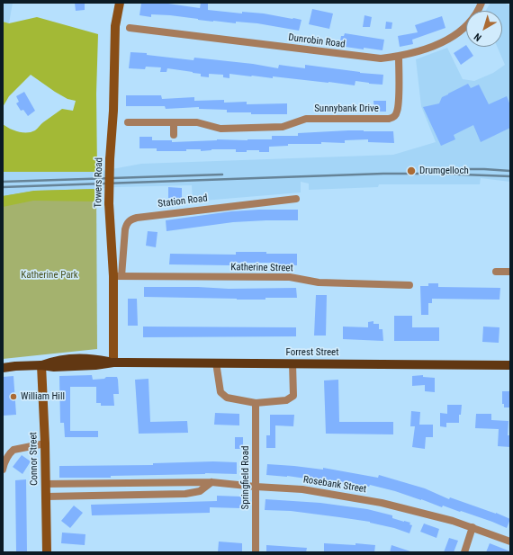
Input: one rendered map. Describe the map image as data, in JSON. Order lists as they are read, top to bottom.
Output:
{
  "streets": {
    "main road": ["Towers Road", "Forrest Street", "Connor Street"],
    "street": [
      "Dunrobin Road",
      "Sunnybank Drive",
      "Station Road",
      "Katherine Street",
      "Springfield Road",
      "Rosebank Street"
    ]
  },
  "crossings": [
    ["Dunrobin Road", "Sunnybank Drive"],
    ["Towers Road", "Station Road"],
    ["Towers Road", "Katherine Street"],
    ["Towers Road", "Forrest Street"],
    ["Station Road", "Katherine Street"],
    ["Forrest Street", "Connor Street"],
    ["Connor Street", "Rosebank Street"],
    ["Springfield Road", "Rosebank Street"]
  ],
  "parks": ["Katherine Park"],
  "places": ["Drumgelloch", "William Hill"],
  "north": "bottom left"
}
